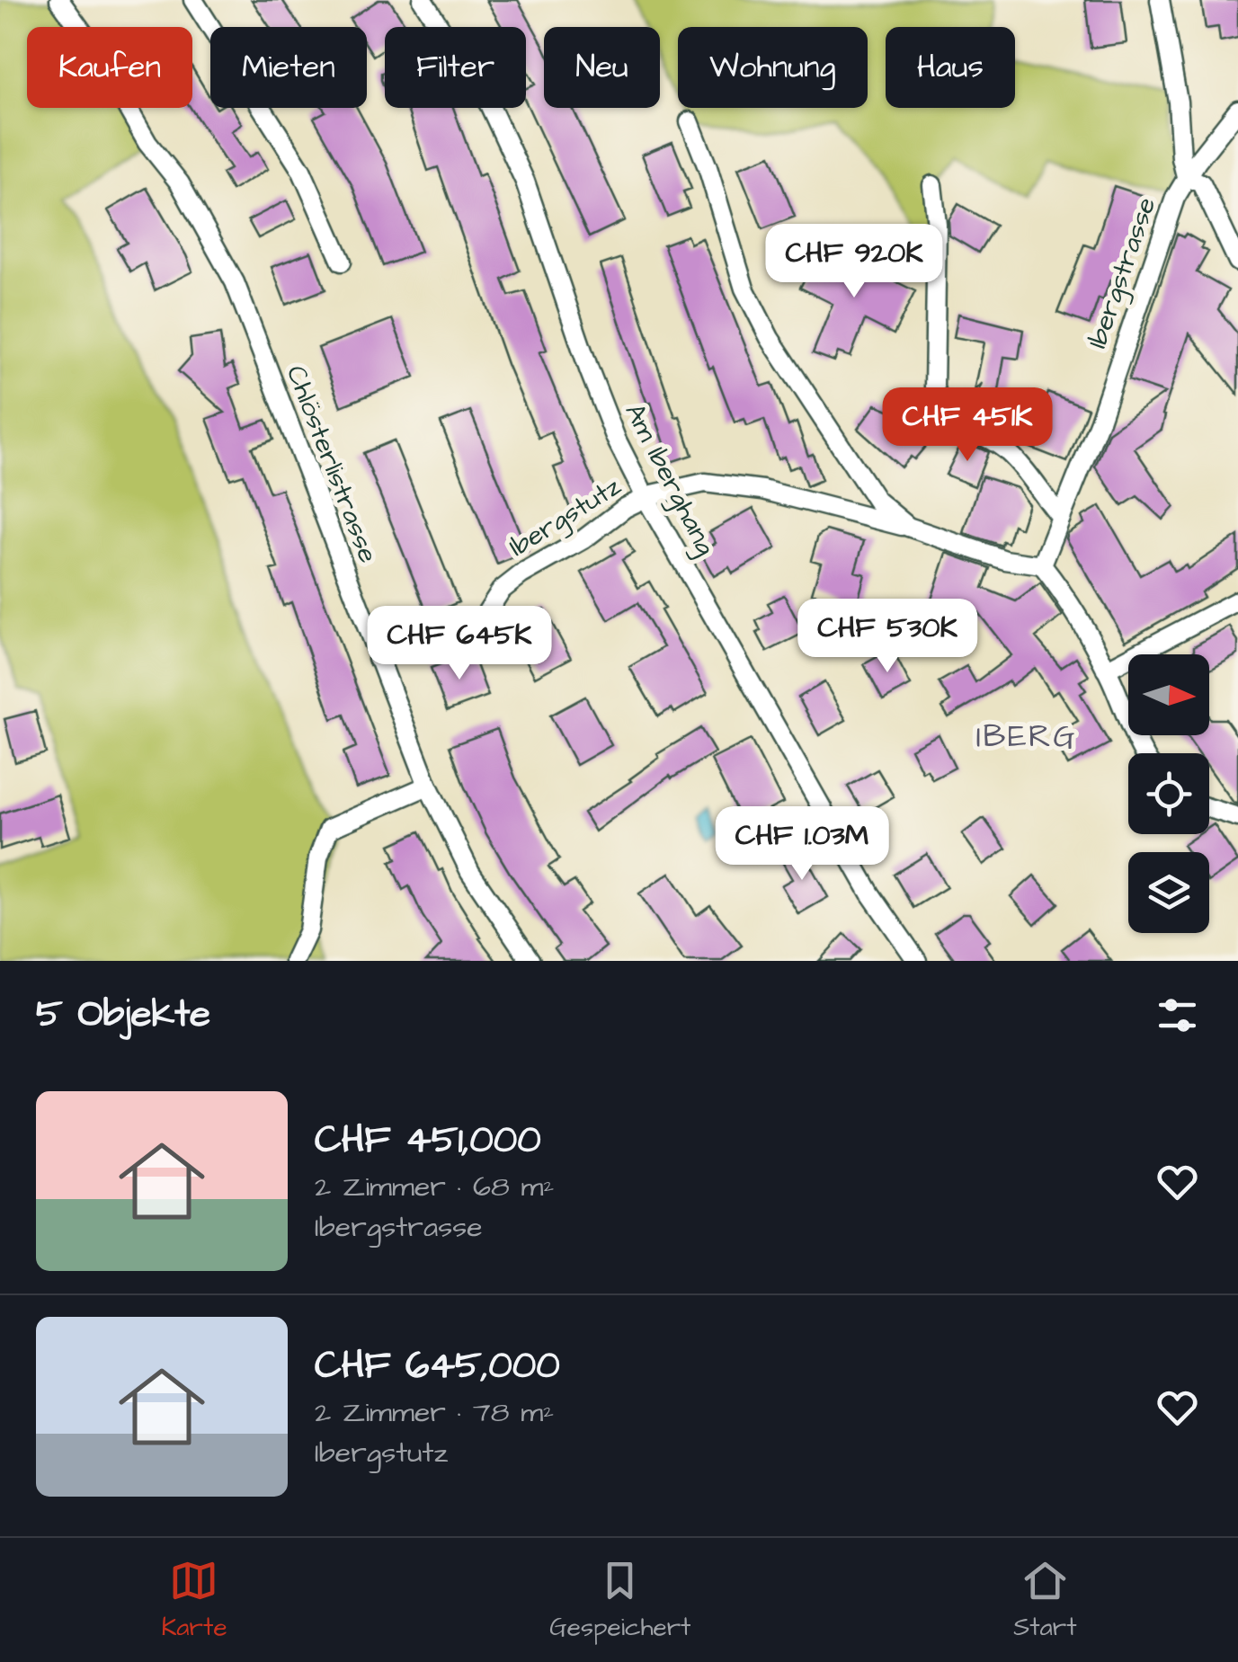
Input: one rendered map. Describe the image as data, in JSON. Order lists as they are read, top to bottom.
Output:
{
  "streets": {
    "street": [
      "Ibergstrasse",
      "Chlösterlistrasse",
      "Am Iberghang",
      "Ibergstutz"
    ]
  },
  "crossings": [
    ["Ibergstrasse", "Ibergstutz"],
    ["Chlösterlistrasse", "Ibergstutz"],
    ["Am Iberghang", "Ibergstutz"]
  ],
  "districts": ["IBERG"],
  "north": "right",
  "page": {
    "chip": [
      "Kaufen",
      "Mieten",
      "Filter",
      "Neu",
      "Wohnung",
      "Haus"
    ],
    "price": [
      "CHF 920K",
      "CHF 451K",
      "CHF 530K",
      "CHF 645K",
      "CHF 1.03M"
    ],
    "heading": "5 Objekte",
    "list": [
      {
        "name": "CHF 451,000",
        "note": "2 Zimmer · 68 m² · Ibergstrasse"
      },
      {
        "name": "CHF 645,000",
        "note": "2 Zimmer · 78 m² · Ibergstutz"
      }
    ],
    "tabs": ["Karte", "Gespeichert", "Start"]
  }
}
